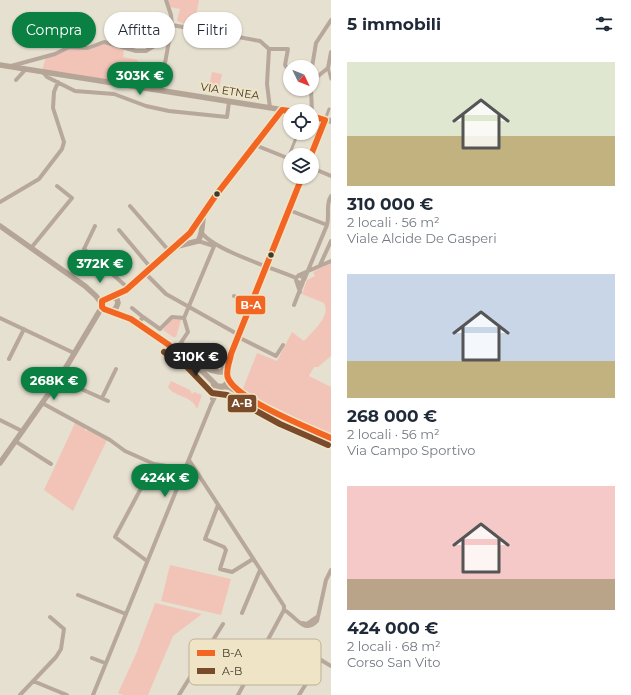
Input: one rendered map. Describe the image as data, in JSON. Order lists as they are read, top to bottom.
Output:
{
  "streets": {
    "main road": ["VIA ETNEA"]
  },
  "lines": ["transit line B-A", "transit line A-B"],
  "legend": ["B-A", "A-B"],
  "north": "bottom right",
  "page": {
    "heading": "5 immobili",
    "chip": ["Compra", "Affitta", "Filtri"],
    "list": [
      {
        "name": "310 000 €",
        "note": "2 locali · 56 m² · Viale Alcide De Gasperi"
      },
      {
        "name": "268 000 €",
        "note": "2 locali · 56 m² · Via Campo Sportivo"
      },
      {
        "name": "424 000 €",
        "note": "2 locali · 68 m² · Corso San Vito"
      }
    ],
    "price": [
      "303K €",
      "372K €",
      "310K €",
      "268K €",
      "424K €"
    ]
  }
}
